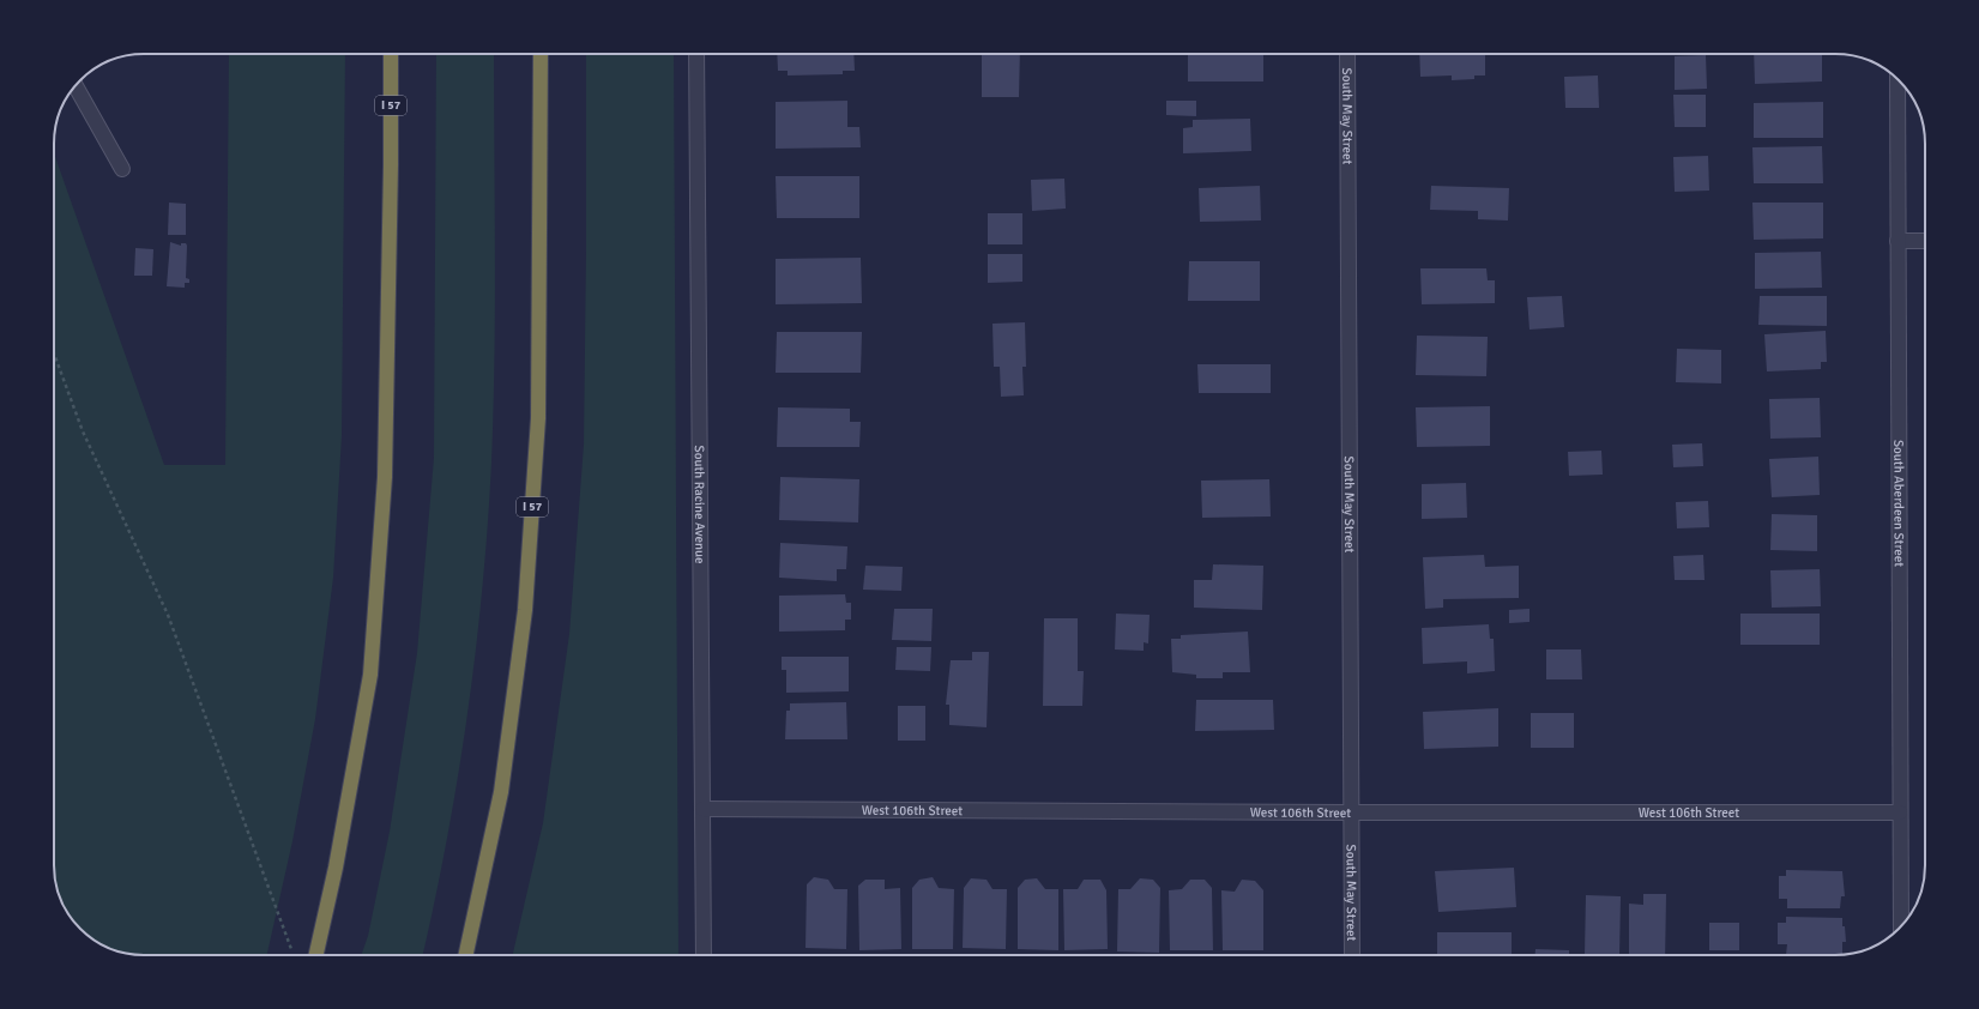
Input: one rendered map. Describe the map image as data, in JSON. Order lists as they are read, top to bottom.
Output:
{
  "streets": {
    "highway": ["I 57"],
    "street": [
      "South May Street",
      "South Aberdeen Street",
      "South Racine Avenue",
      "West 106th Street"
    ]
  },
  "crossings": [
    ["South May Street", "West 106th Street"],
    ["South Aberdeen Street", "West 106th Street"],
    ["South Racine Avenue", "West 106th Street"]
  ]
}
